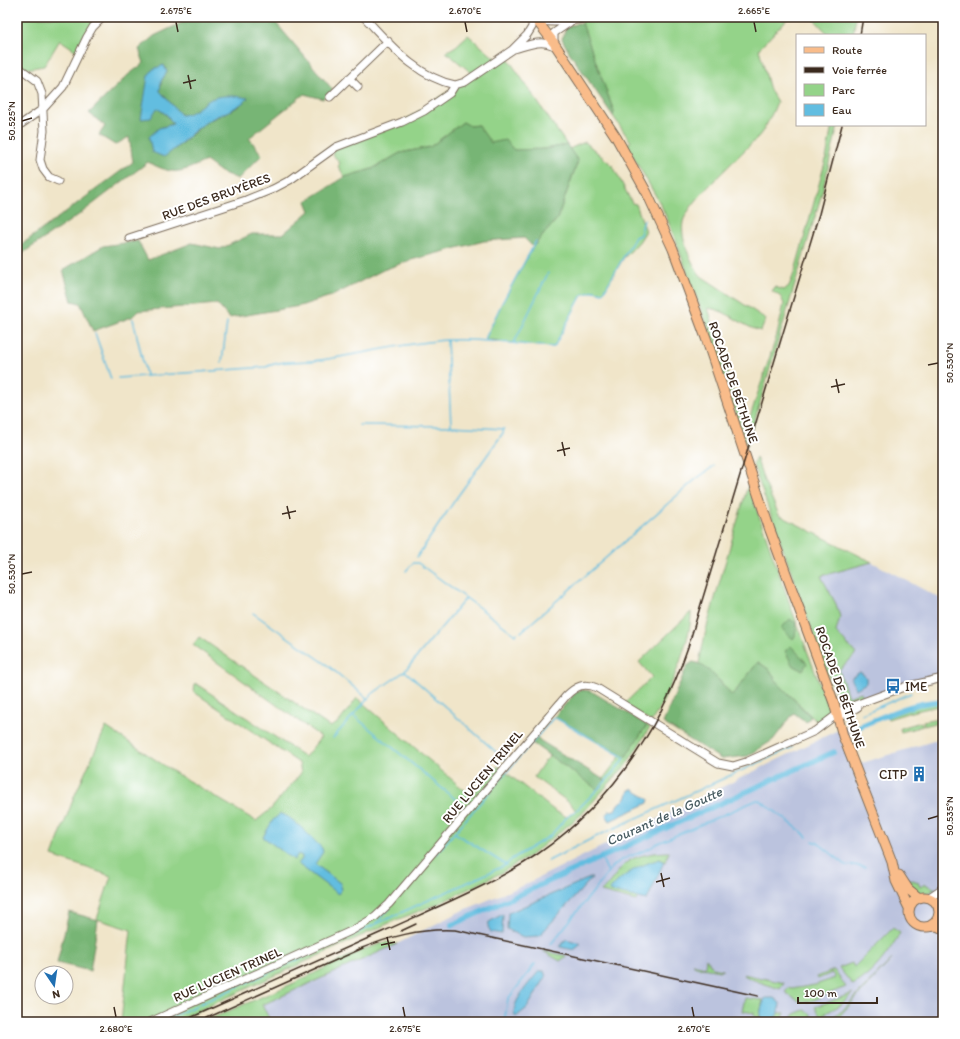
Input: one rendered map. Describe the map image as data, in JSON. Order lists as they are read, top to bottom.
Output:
{
  "streets": {
    "main road": ["ROCADE DE BÉTHUNE"],
    "street": ["RUE DES BRUYÈRES", "RUE LUCIEN TRINEL"]
  },
  "crossings": [
    ["RUE DES BRUYÈRES", "ROCADE DE BÉTHUNE"],
    ["ROCADE DE BÉTHUNE", "RUE LUCIEN TRINEL"]
  ],
  "water": ["Courant de la Goutte"],
  "places": {
    "bus stop": ["IME"],
    "building": ["CITP"]
  },
  "legend": [
    "Route",
    "Voie ferrée",
    "Parc",
    "Eau"
  ],
  "scale_bar": "100 m",
  "north": "bottom",
  "coordinates": [
    "2.675°E",
    "2.670°E",
    "2.665°E",
    "50.525°N",
    "50.530°N",
    "50.535°N",
    "2.680°E"
  ]
}
